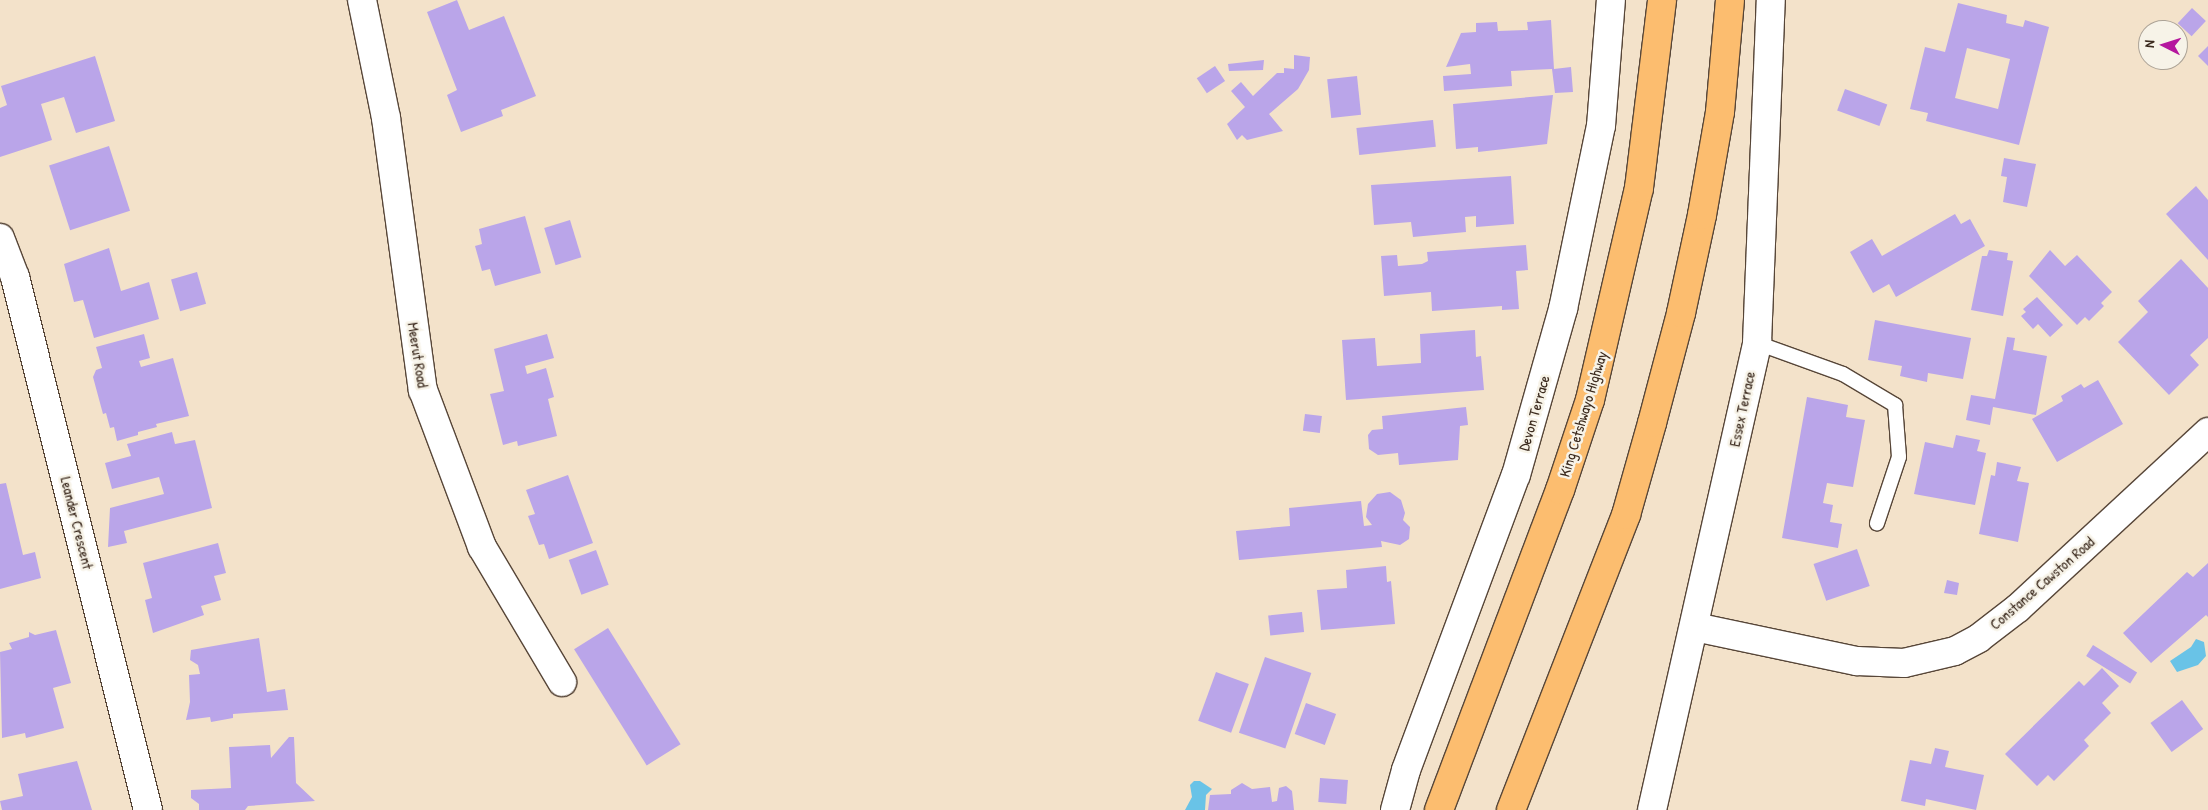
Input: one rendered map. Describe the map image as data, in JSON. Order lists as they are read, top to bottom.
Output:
{
  "streets": {
    "highway": ["King Cetshwayo Highway"],
    "street": [
      "Meerut Road",
      "Essex Terrace",
      "Devon Terrace",
      "Leander Crescent",
      "Constance Cawston Road"
    ]
  },
  "crossings": [
    ["Essex Terrace", "Constance Cawston Road"]
  ],
  "north": "left"
}
